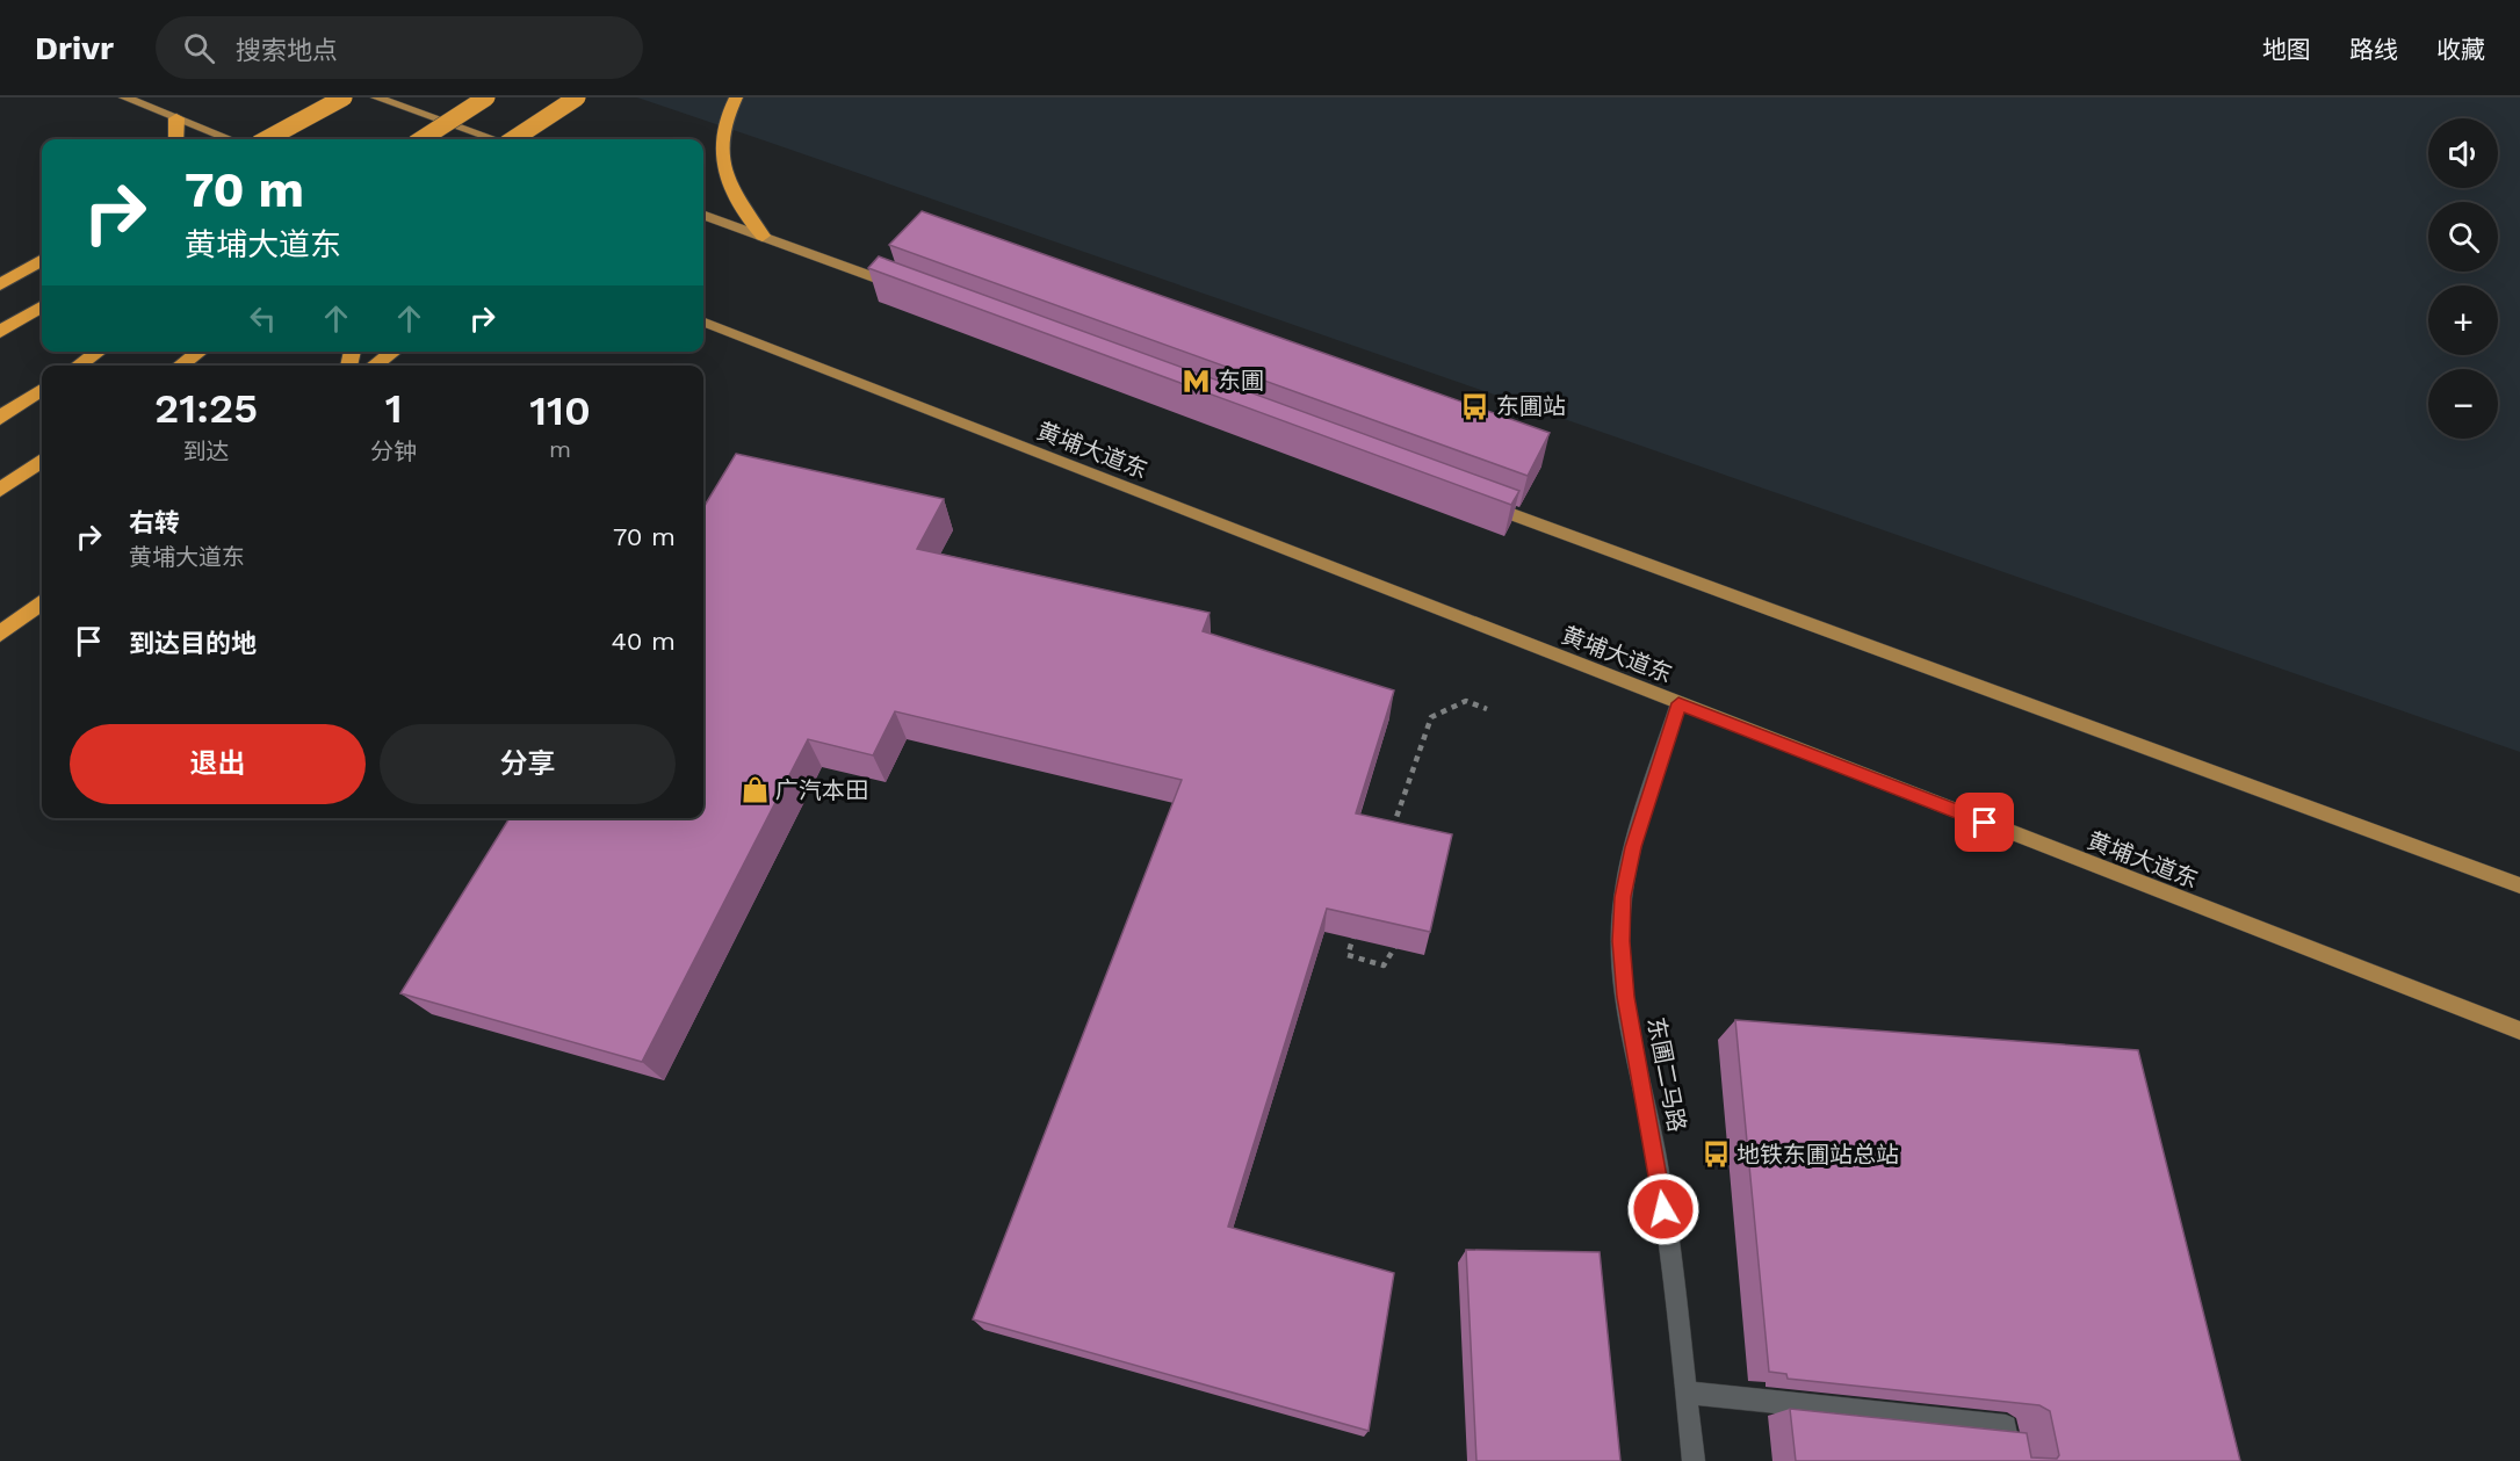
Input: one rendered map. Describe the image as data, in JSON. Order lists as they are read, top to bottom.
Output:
{
  "streets": {
    "main road": ["黄埔大道东"],
    "street": ["东圃二马路"]
  },
  "crossings": [
    ["黄埔大道东", "东圃二马路"]
  ],
  "places": {
    "metro station": ["东圃"],
    "bus stop": ["东圃站", "地铁东圃站总站"],
    "shop": ["广汽本田"]
  },
  "page": {
    "header": "Drivr",
    "search": "搜索地点",
    "nav": ["地图", "路线", "收藏"],
    "map_buttons": ["+", "−"],
    "turn": ["70 m", "黄埔大道东"],
    "eta": [
      "21:25",
      "到达",
      "1",
      "分钟",
      "110",
      "m"
    ],
    "list": [
      {
        "name": "右转",
        "note": "黄埔大道东",
        "value": "70 m"
      },
      {
        "name": "到达目的地",
        "value": "40 m"
      }
    ],
    "buttons": ["退出", "分享"]
  }
}
